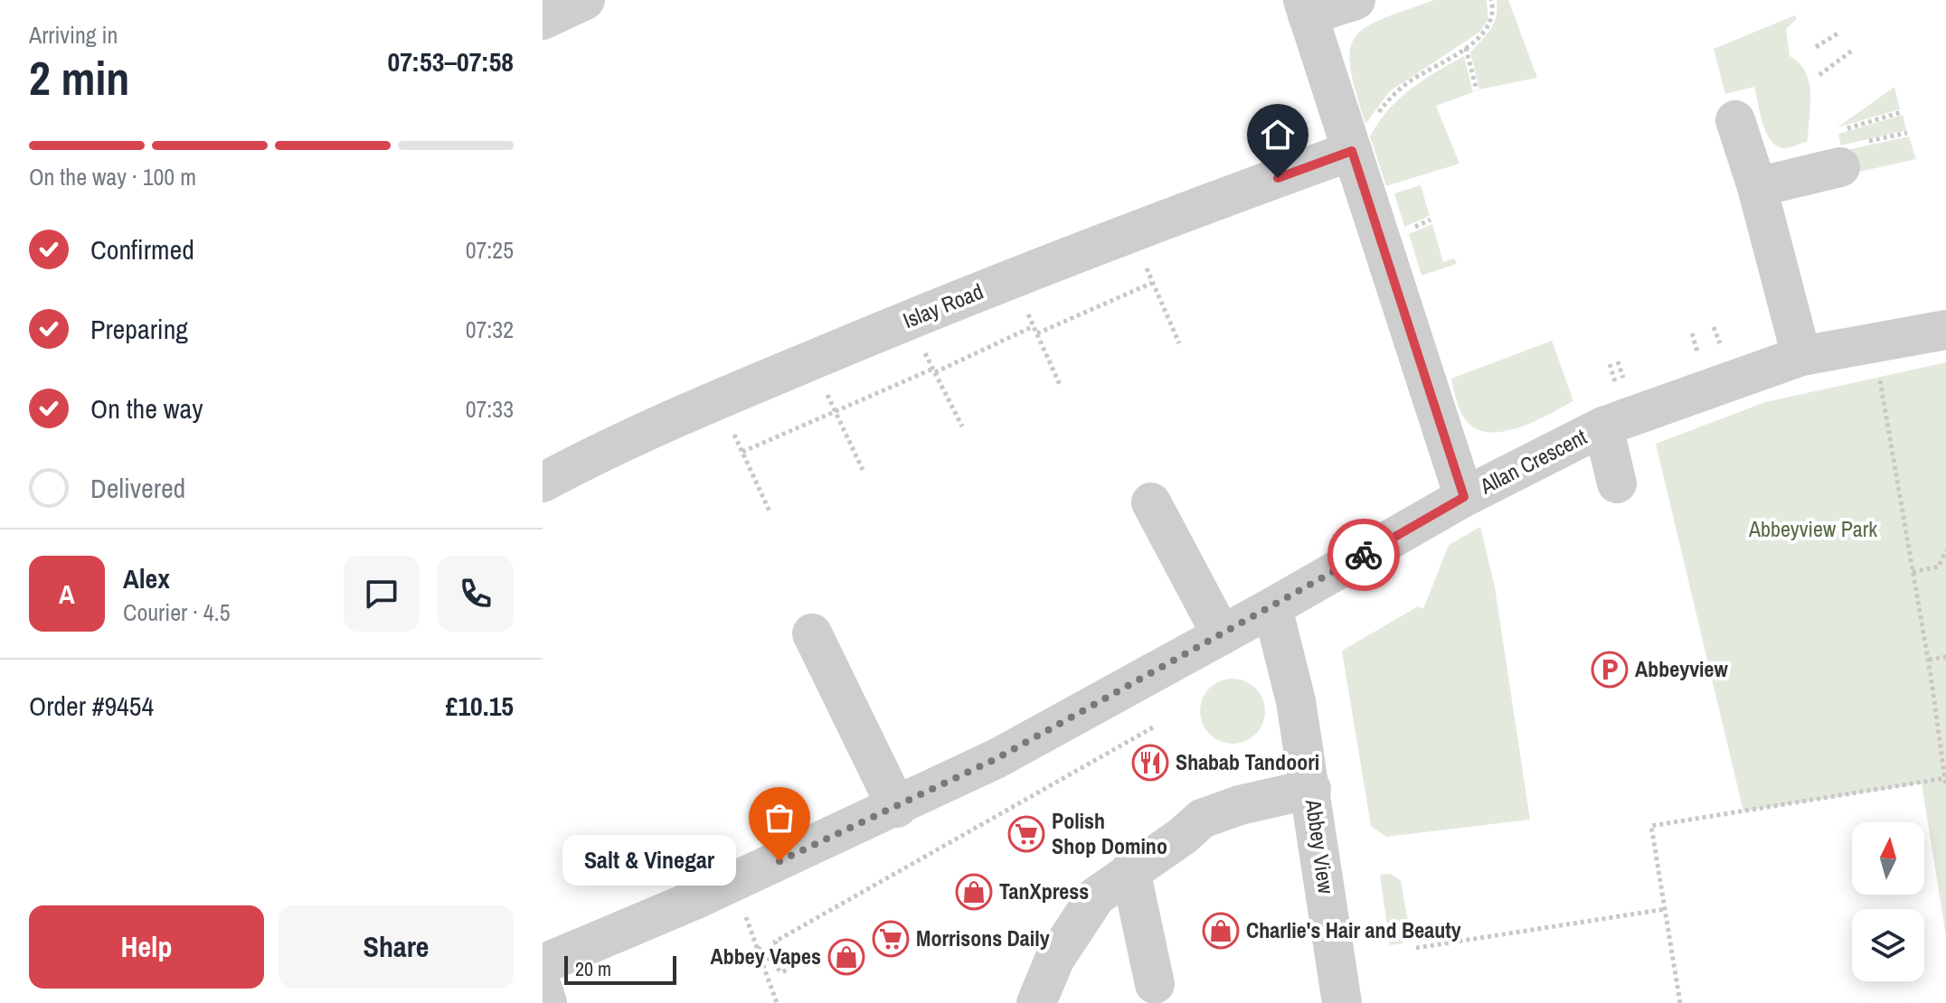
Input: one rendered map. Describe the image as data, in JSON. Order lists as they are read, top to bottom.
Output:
{
  "streets": {
    "street": ["Islay Road", "Allan Crescent", "Abbey View"]
  },
  "crossings": [
    ["Allan Crescent", "Abbey View"]
  ],
  "parks": ["Abbeyview Park"],
  "places": {
    "parking": ["Abbeyview"],
    "restaurant": ["Shabab Tandoori"],
    "supermarket": ["Polish Shop Domino", "Morrisons Daily"],
    "other": ["Salt & Vinegar"],
    "shop": ["TanXpress", "Charlie's Hair and Beauty", "Abbey Vapes"]
  },
  "scale_bar": "20 m",
  "north": "top",
  "page": {
    "heading": ["2 min", "Arriving in", "07:53–07:58"],
    "panel": [
      "Alex",
      "Courier · 4.5",
      "Order #9454",
      "£10.15"
    ],
    "bar": "On the way · 100 m",
    "list": [
      ["Confirmed", "07:25"],
      ["Preparing", "07:32"],
      ["On the way", "07:33"],
      "Delivered"
    ],
    "round": "A",
    "bubble": "Salt & Vinegar",
    "buttons": ["Help", "Share"],
    "scale": "20 m"
  }
}
